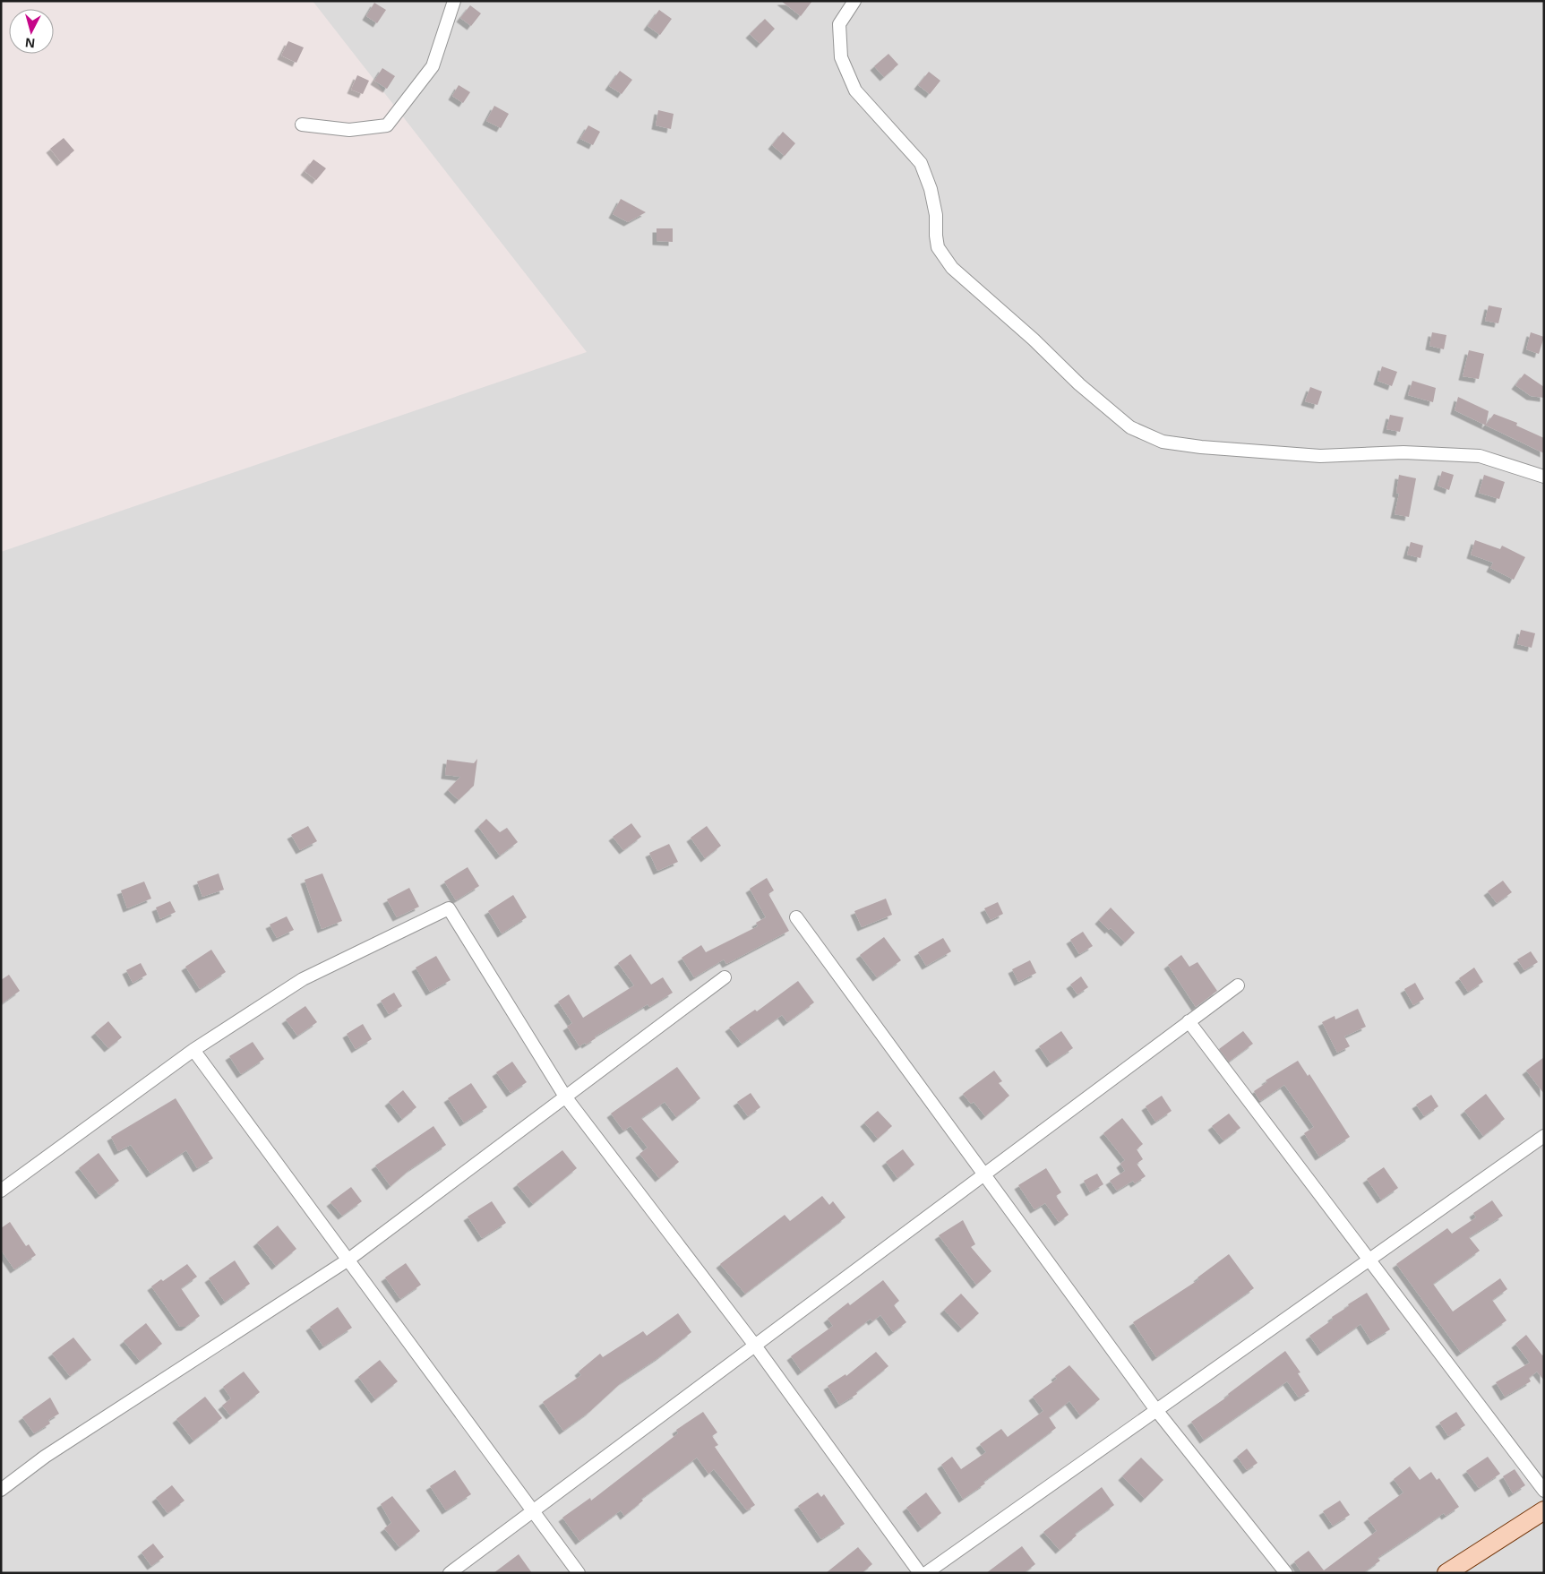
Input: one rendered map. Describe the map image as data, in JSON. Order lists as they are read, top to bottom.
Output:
{
  "north": "bottom"
}
